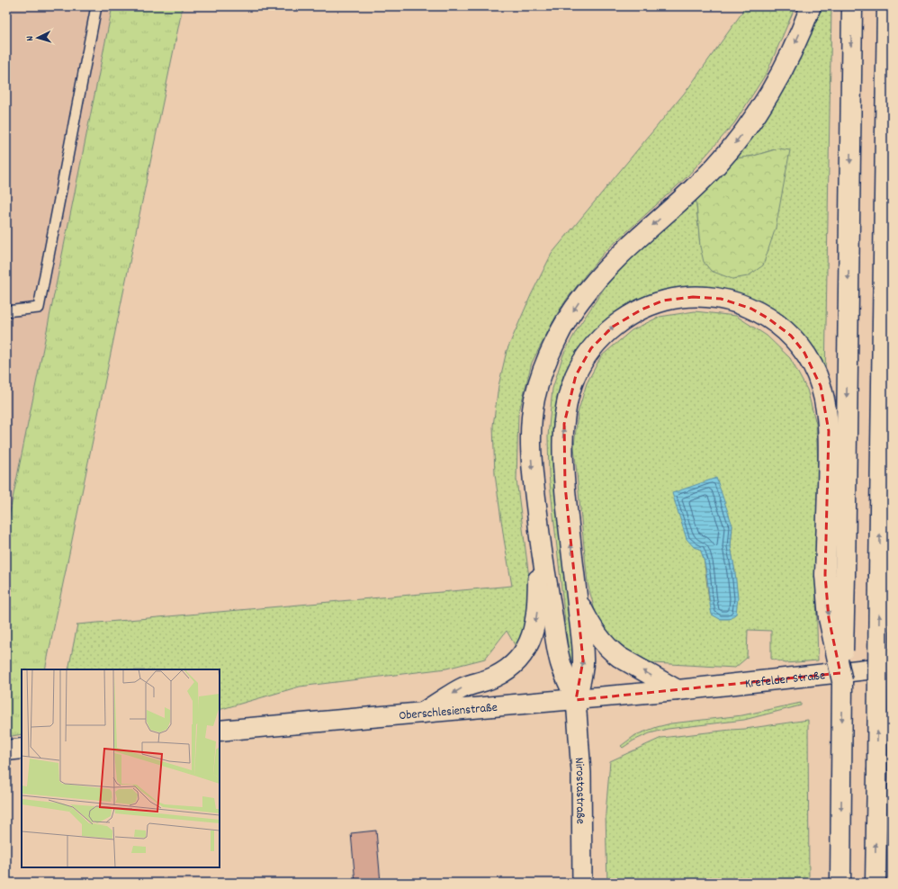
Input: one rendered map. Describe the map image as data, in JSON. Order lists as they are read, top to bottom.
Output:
{
  "streets": {
    "main road": ["Krefelder Straße", "Oberschlesienstraße"],
    "street": ["Nirostastraße"]
  },
  "crossings": [
    ["Krefelder Straße", "Oberschlesienstraße"],
    ["Oberschlesienstraße", "Nirostastraße"]
  ],
  "north": "left"
}
